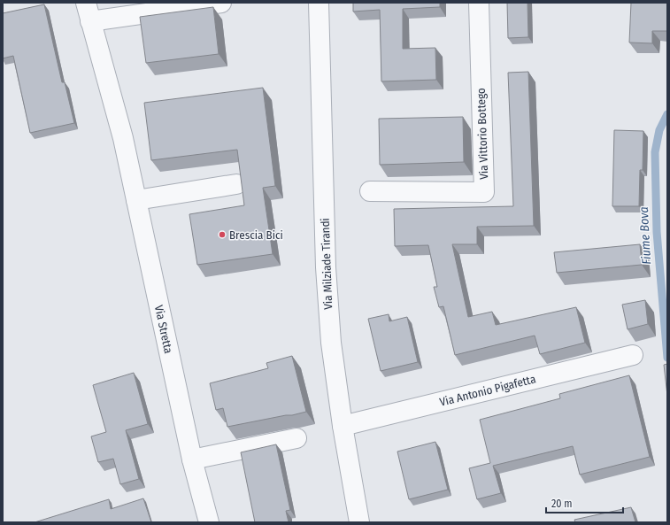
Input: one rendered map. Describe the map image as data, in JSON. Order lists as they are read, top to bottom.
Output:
{
  "streets": {
    "street": [
      "Via Vittorio Bottego",
      "Via Milziade Tirandi",
      "Via Stretta",
      "Via Antonio Pigafetta"
    ]
  },
  "crossings": [
    ["Via Milziade Tirandi", "Via Antonio Pigafetta"]
  ],
  "water": ["Fiume Bova"],
  "places": ["Brescia Bici"],
  "scale_bar": "20 m"
}
